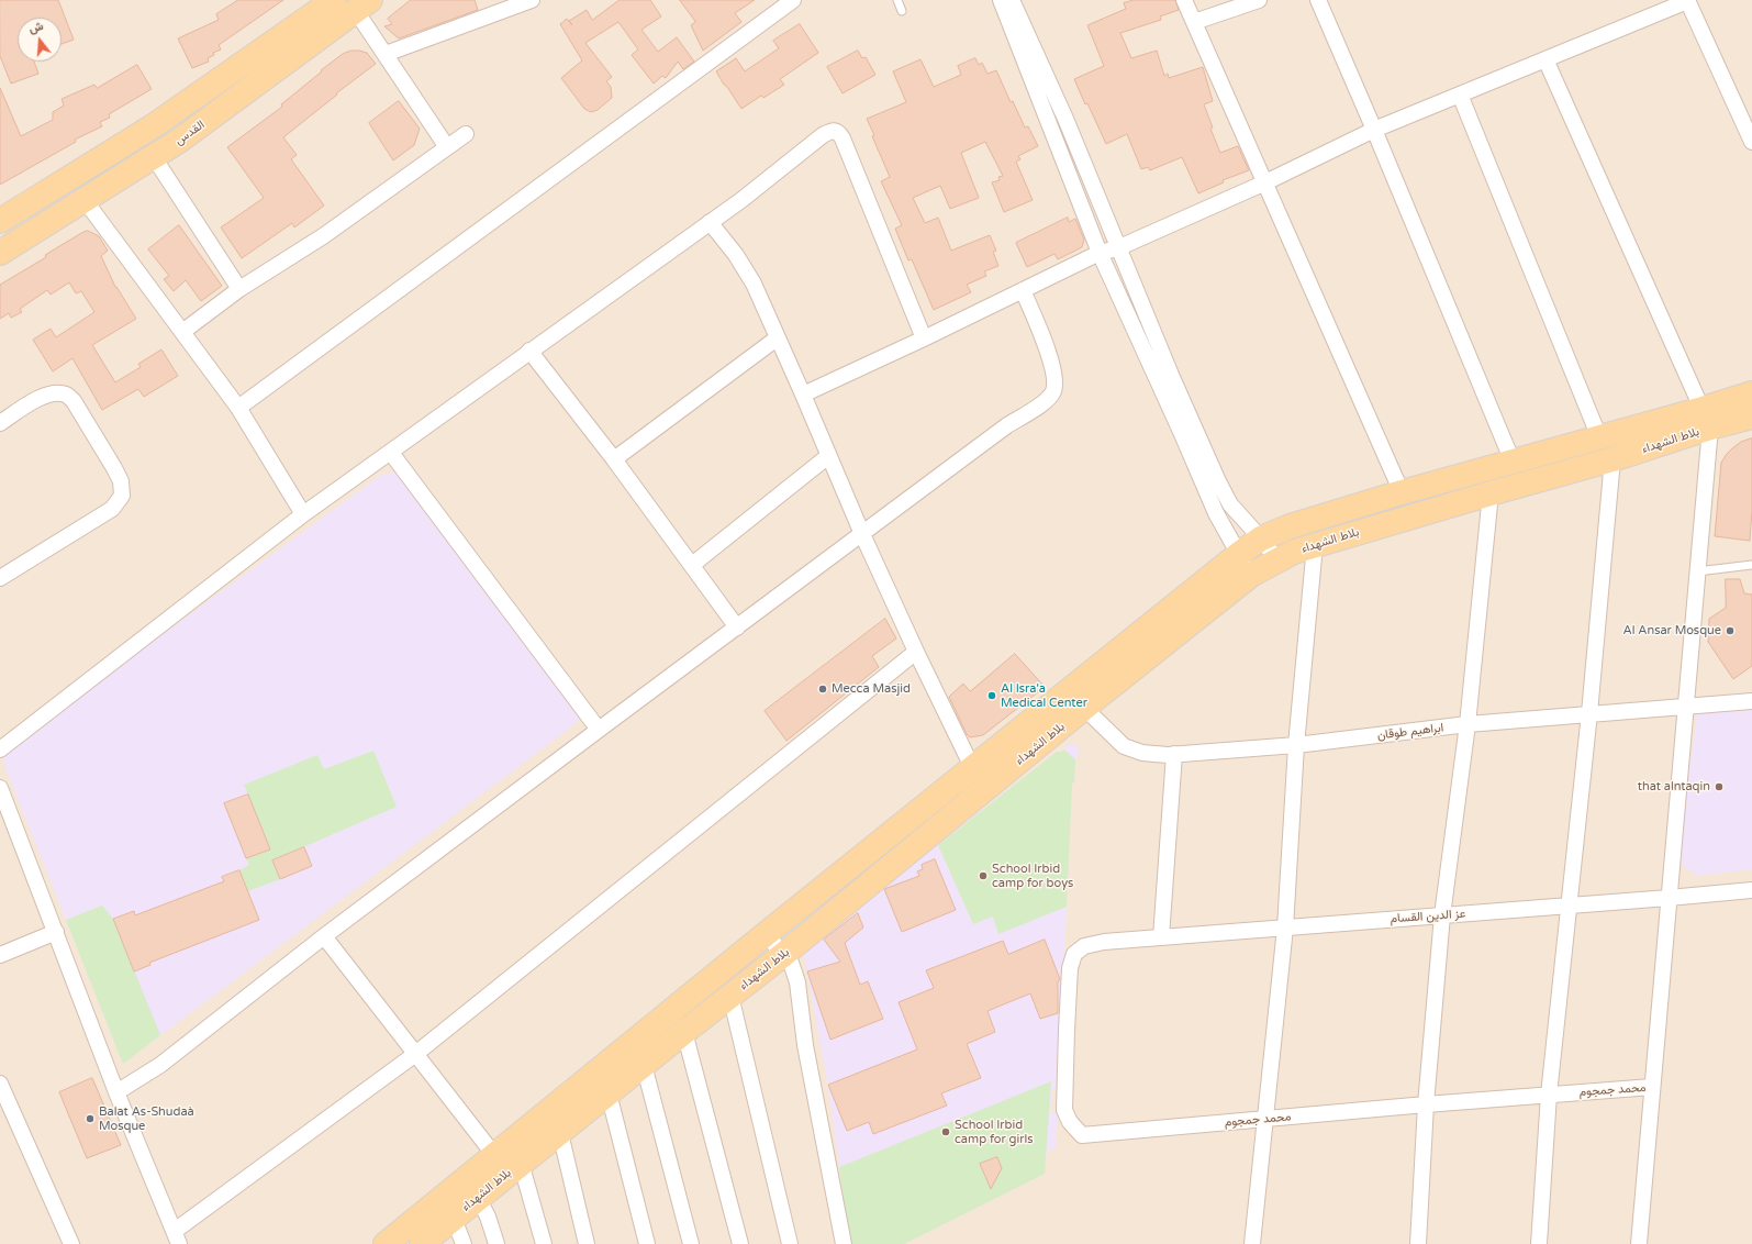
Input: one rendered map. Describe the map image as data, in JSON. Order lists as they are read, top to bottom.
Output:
{
  "streets": {
    "main road": ["القدس", "بلاط الشهداء"],
    "street": ["ابراهيم طوقان", "عز الدين القسام", "محمد جمجوم"]
  },
  "crossings": [
    ["بلاط الشهداء", "ابراهيم طوقان"],
    ["عز الدين القسام", "محمد جمجوم"]
  ],
  "places": [
    "Al Ansar Mosque",
    "Mecca Masjid",
    "Al Isra'a Medical Center",
    "that alntaqin",
    "School Irbid camp for boys",
    "Balat As-Shudaà Mosque",
    "School Irbid camp for girls"
  ],
  "north": "top"
}
